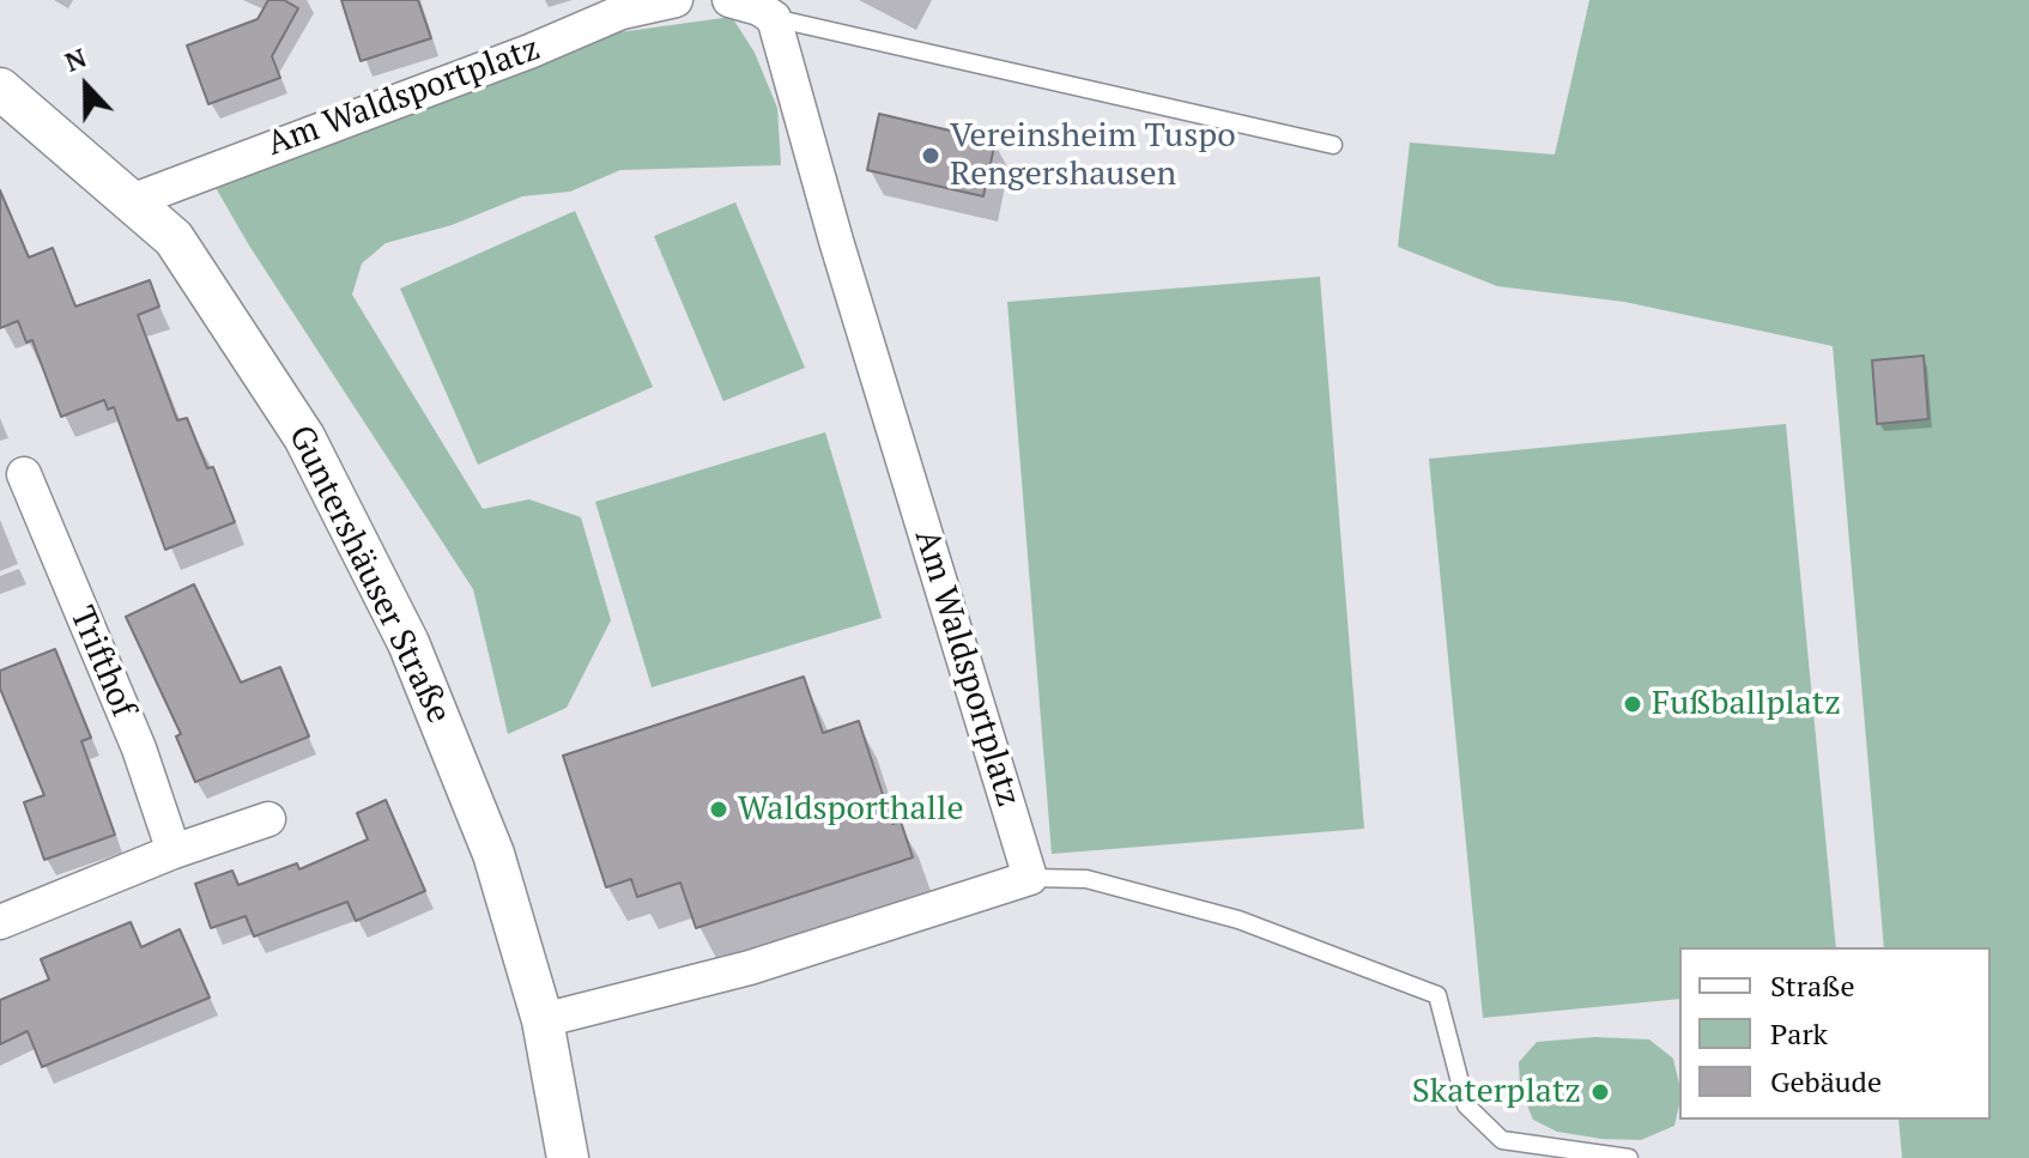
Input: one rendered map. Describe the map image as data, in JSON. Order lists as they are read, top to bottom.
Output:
{
  "streets": {
    "street": ["Am Waldsportplatz", "Guntershäuser Straße", "Trifthof"]
  },
  "crossings": [
    ["Am Waldsportplatz", "Guntershäuser Straße"]
  ],
  "places": [
    "Vereinsheim Tuspo Rengershausen",
    "Fußballplatz",
    "Waldsporthalle",
    "Skaterplatz"
  ],
  "legend": ["Straße", "Park", "Gebäude"],
  "north": "top"
}
